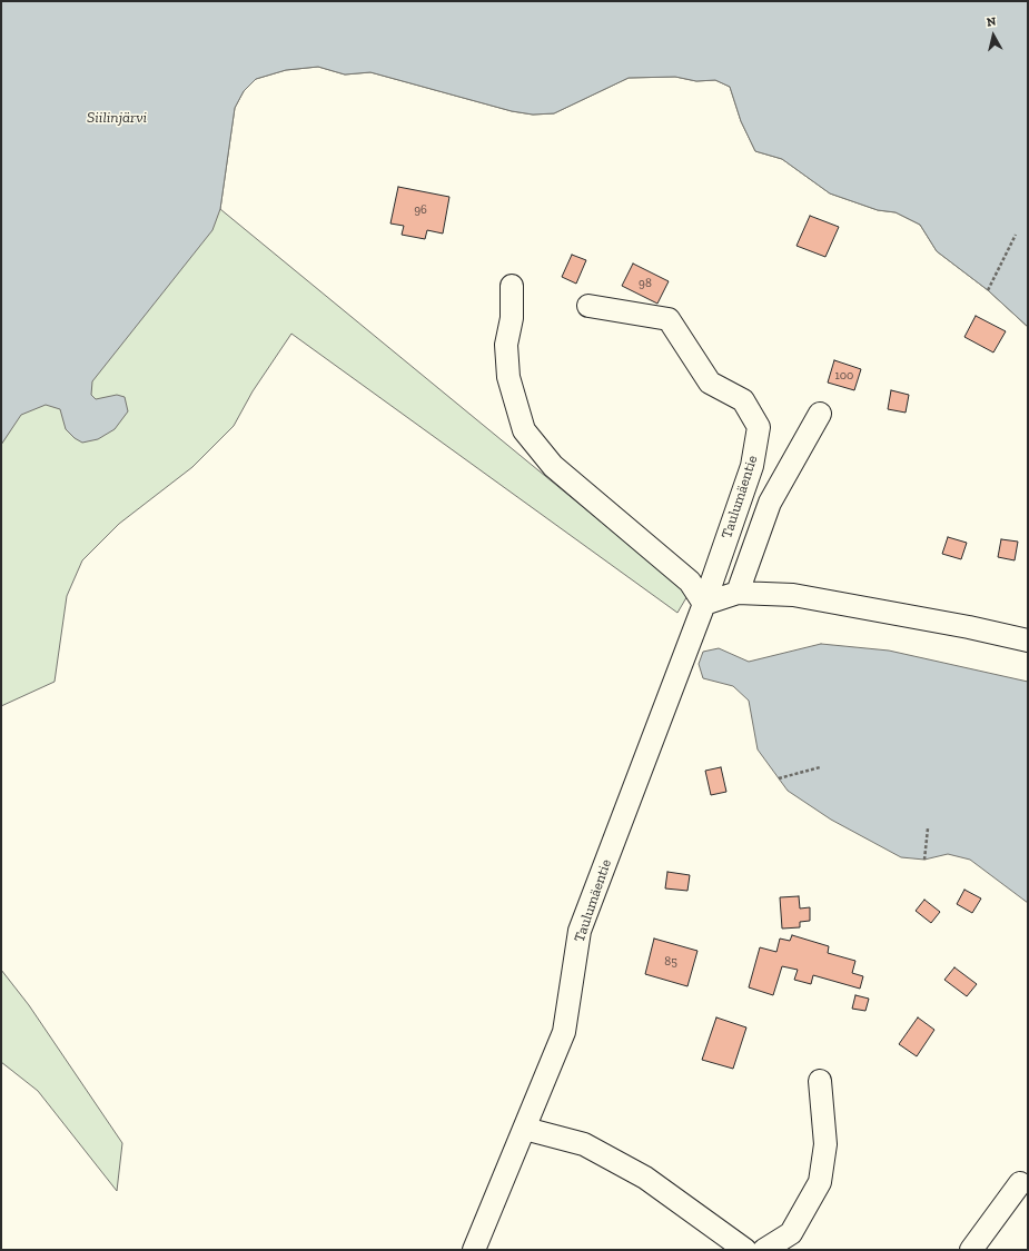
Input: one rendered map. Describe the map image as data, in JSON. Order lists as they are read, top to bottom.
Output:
{
  "streets": {
    "street": ["Taulumäentie"]
  },
  "water": ["Siilinjärvi"],
  "house_numbers": [
    "96",
    "98",
    "100",
    "85"
  ],
  "north": "top"
}
